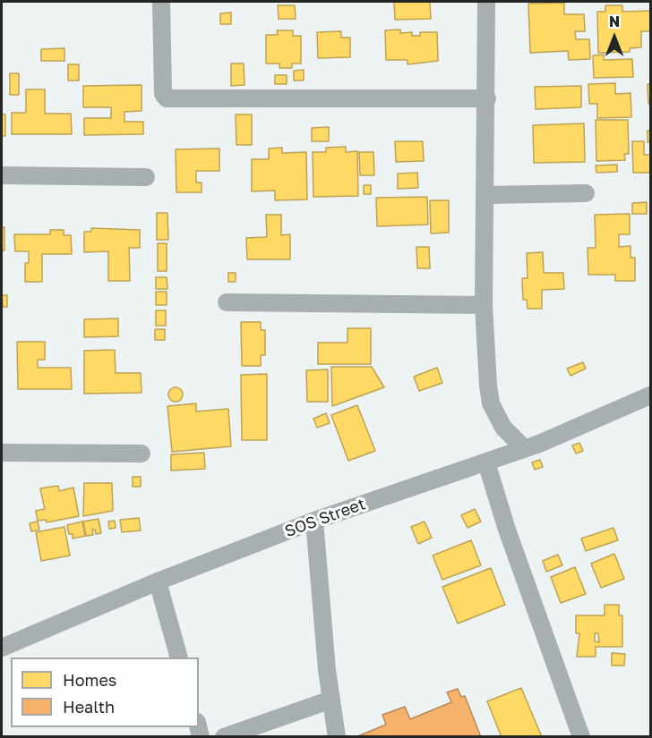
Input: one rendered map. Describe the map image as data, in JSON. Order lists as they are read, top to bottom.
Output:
{
  "streets": {
    "street": ["SOS Street"]
  },
  "legend": ["Homes", "Health"],
  "north": "top"
}
